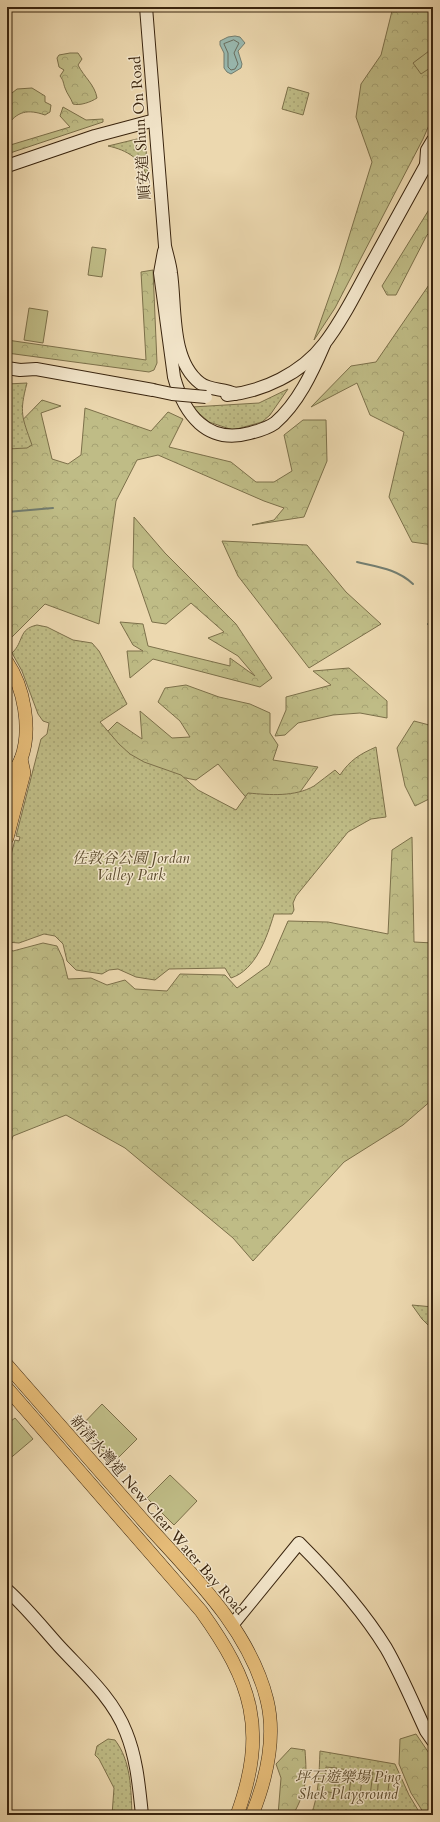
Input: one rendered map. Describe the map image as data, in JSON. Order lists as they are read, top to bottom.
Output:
{
  "streets": {
    "main road": ["新清水灣道 New Clear Water Bay Road"],
    "street": ["順安道 Shun On Road"]
  },
  "parks": ["佐敦谷公園 Jordan Valley Park", "坪石遊樂場 Ping Shek Playground"]
}
